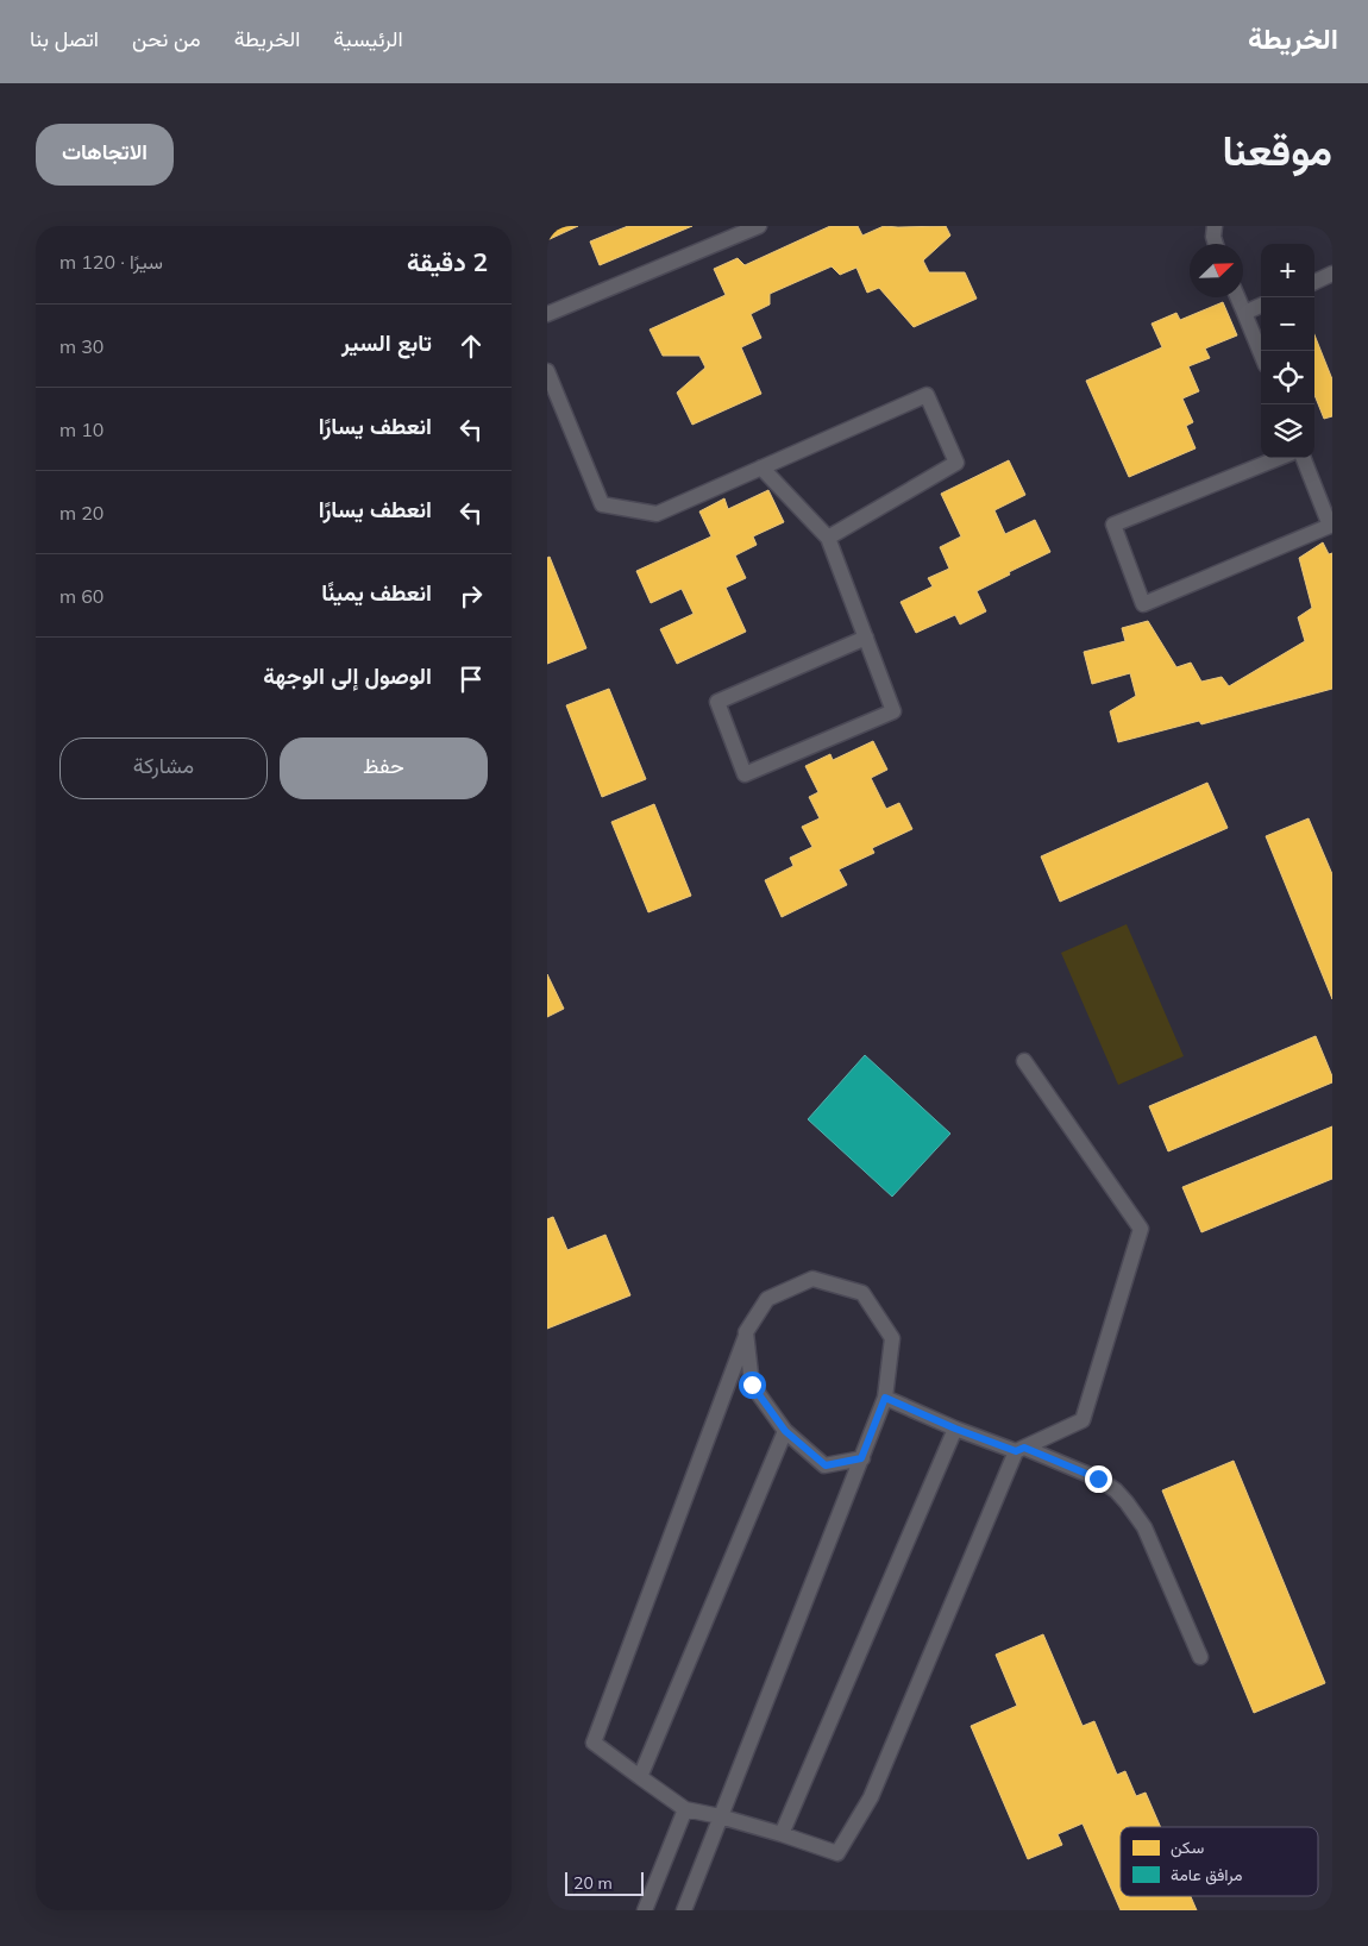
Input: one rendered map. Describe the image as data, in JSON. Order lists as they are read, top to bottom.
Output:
{
  "legend": ["سكن", "مرافق عامة"],
  "scale_bar": "20 m",
  "north": "top right",
  "page": {
    "header": "الخريطة",
    "nav": [
      "الرئيسية",
      "الخريطة",
      "من نحن",
      "اتصل بنا"
    ],
    "title": "موقعنا",
    "buttons": [
      "الاتجاهات",
      ["حفظ", "مشاركة"]
    ],
    "heading": ["2 دقيقة", "سيرًا · 120 m"],
    "map_buttons": ["+", "−"],
    "list": [
      ["تابع السير", "30 m"],
      ["انعطف يسارًا", "10 m"],
      ["انعطف يسارًا", "20 m"],
      ["انعطف يمينًا", "60 m"],
      "الوصول إلى الوجهة"
    ],
    "scale": "20 m"
  }
}
